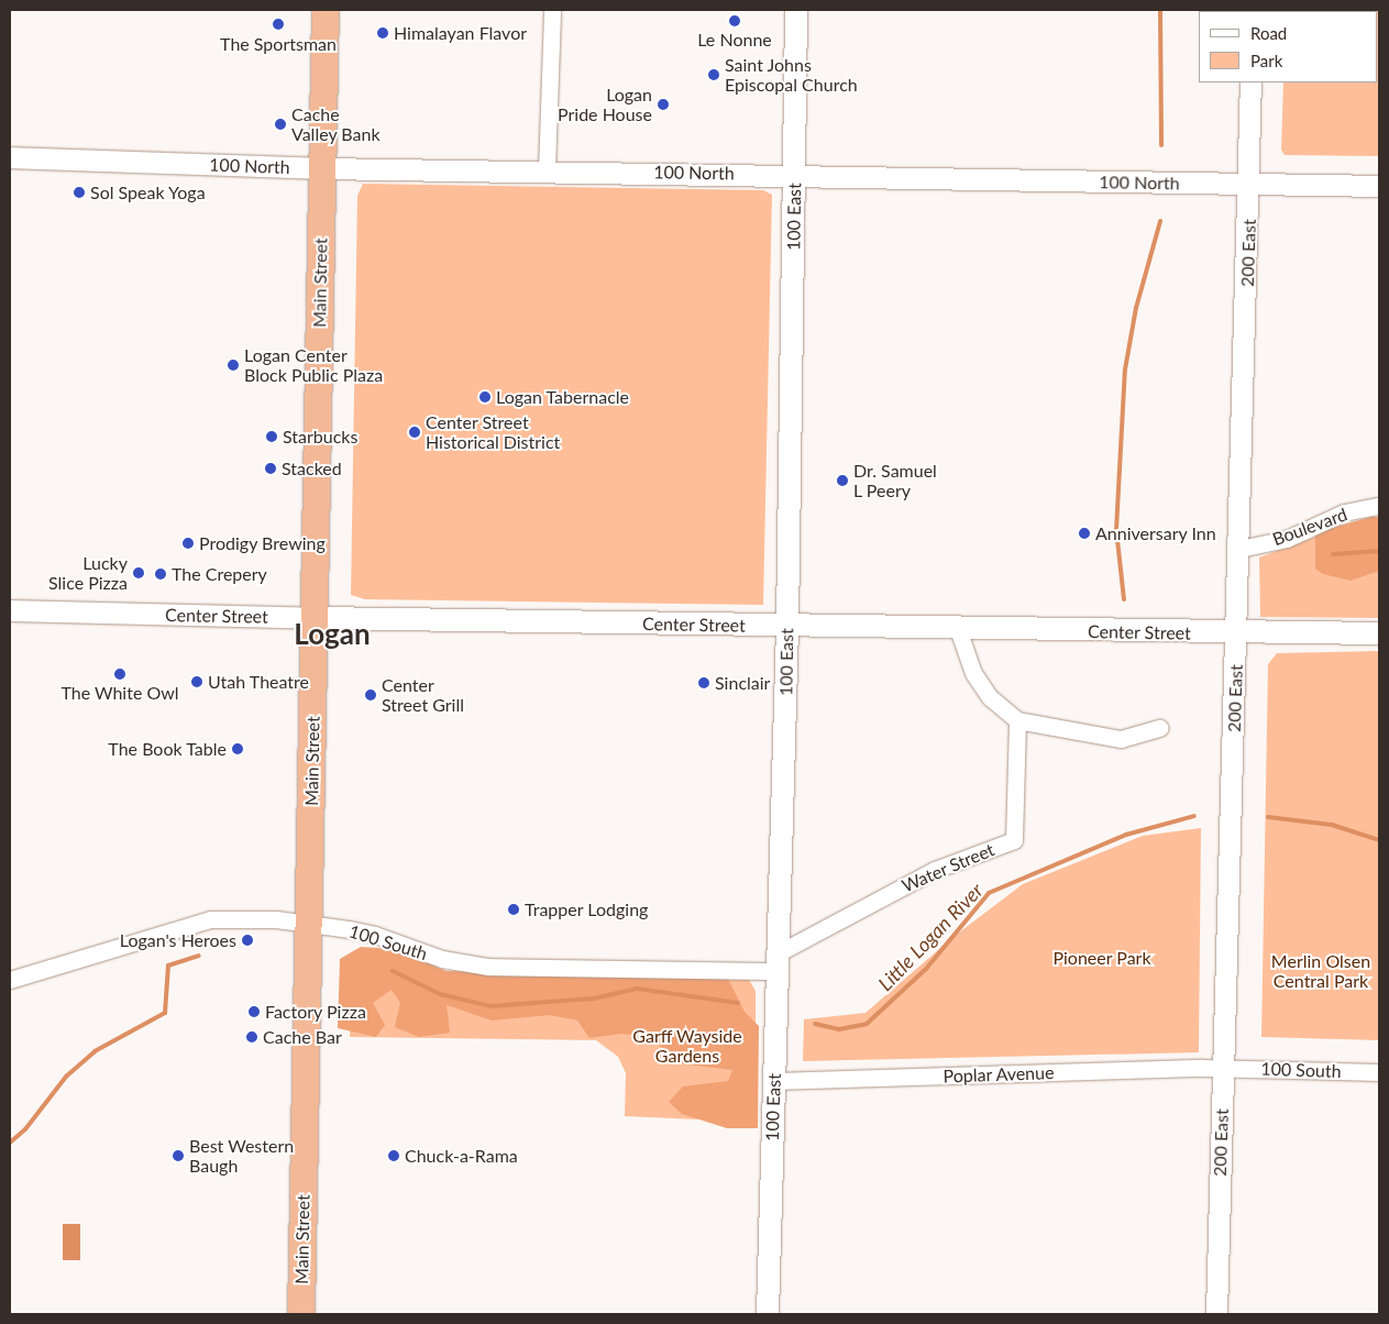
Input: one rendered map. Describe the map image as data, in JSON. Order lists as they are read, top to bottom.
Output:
{
  "streets": {
    "highway": ["Main Street"],
    "main road": ["100 East", "Center Street"],
    "street": [
      "100 North",
      "200 East",
      "Boulevard",
      "Water Street",
      "100 South",
      "Poplar Avenue"
    ]
  },
  "crossings": [
    ["100 North", "100 East"],
    ["100 North", "200 East"],
    ["100 North", "Main Street"],
    ["100 East", "Center Street"],
    ["100 East", "Water Street"],
    ["100 East", "100 South"],
    ["100 East", "Poplar Avenue"],
    ["200 East", "Boulevard"],
    ["200 East", "Center Street"],
    ["200 East", "100 South"],
    ["200 East", "Poplar Avenue"],
    ["Main Street", "Center Street"],
    ["Main Street", "100 South"],
    ["Water Street", "100 South"],
    ["100 South", "Poplar Avenue"]
  ],
  "districts": ["Logan"],
  "water": ["Little Logan River"],
  "parks": ["Pioneer Park", "Merlin Olsen Central Park", "Garff Wayside Gardens"],
  "places": [
    "Le Nonne",
    "The Sportsman",
    "Himalayan Flavor",
    "Saint Johns Episcopal Church",
    "Logan Pride House",
    "Cache Valley Bank",
    "Sol Speak Yoga",
    "Logan Center Block Public Plaza",
    "Logan Tabernacle",
    "Center Street Historical District",
    "Starbucks",
    "Stacked",
    "Dr. Samuel L Peery",
    "Anniversary Inn",
    "Prodigy Brewing",
    "Lucky Slice Pizza",
    "The Crepery",
    "The White Owl",
    "Utah Theatre",
    "Sinclair",
    "Center Street Grill",
    "The Book Table",
    "Trapper Lodging",
    "Logan's Heroes",
    "Factory Pizza",
    "Cache Bar",
    "Best Western Baugh",
    "Chuck-a-Rama"
  ],
  "legend": ["Road", "Park"]
}
